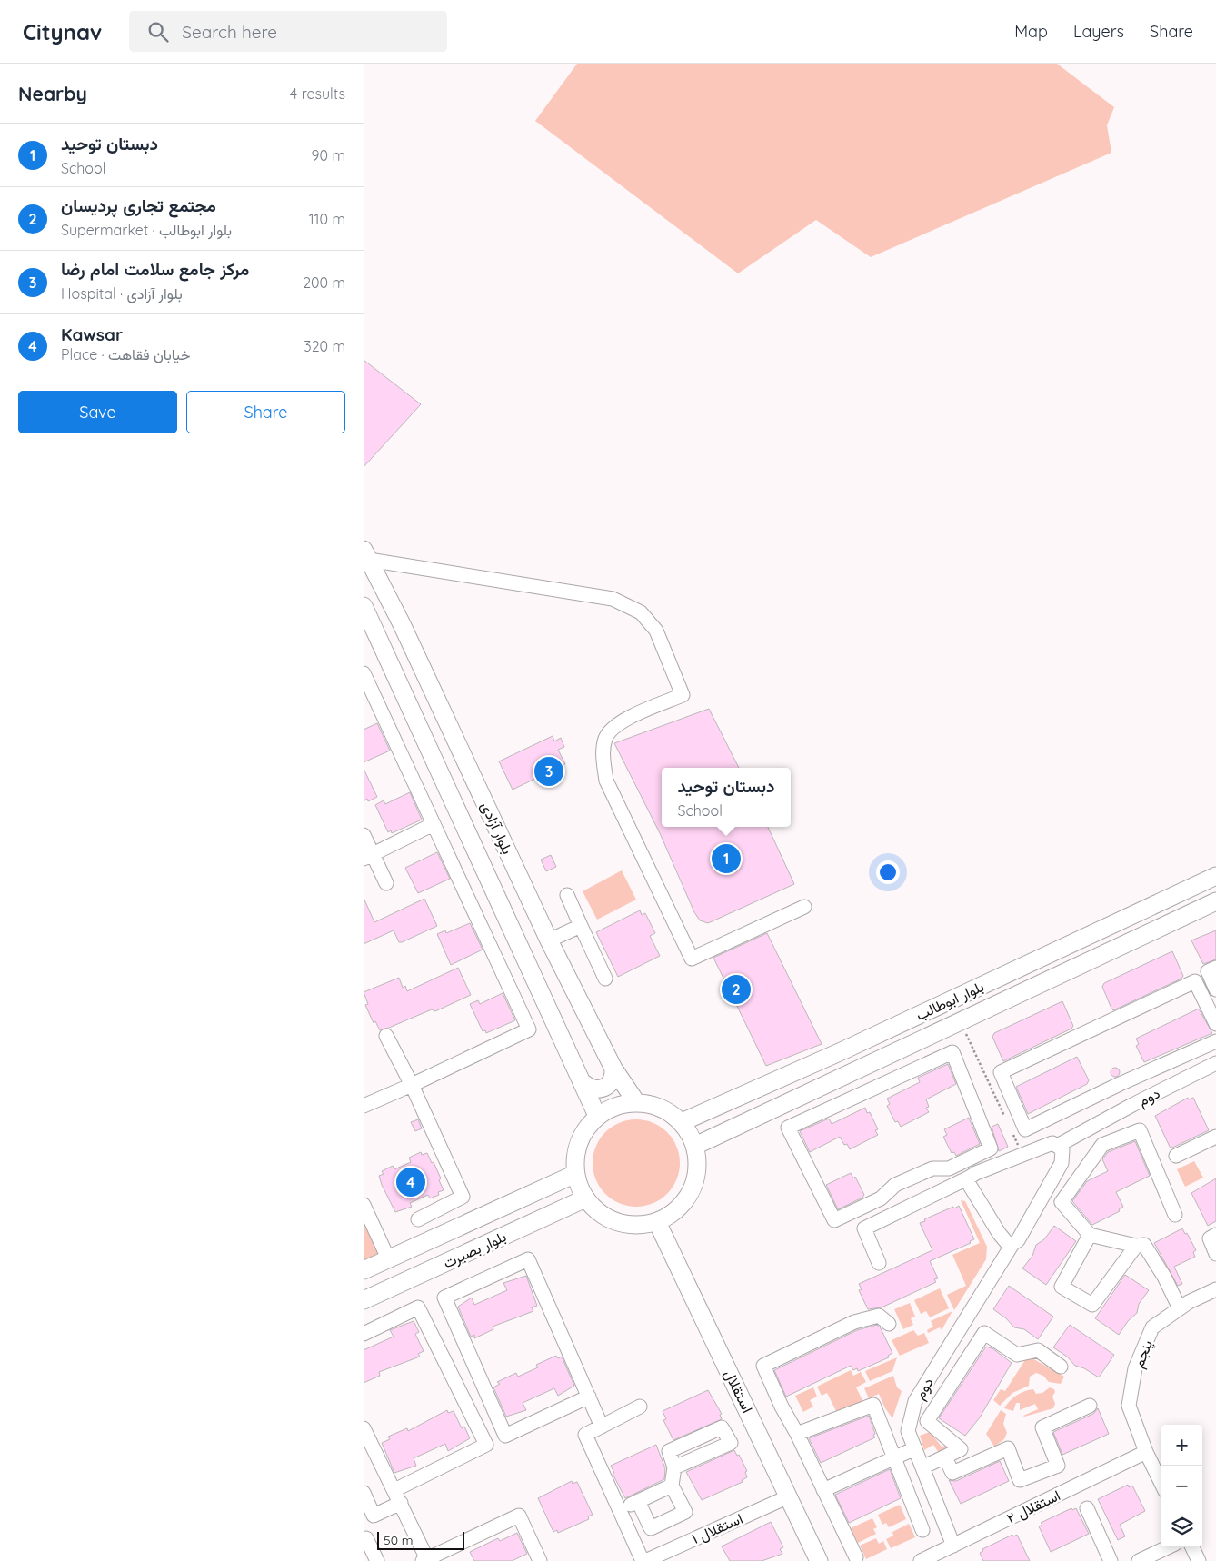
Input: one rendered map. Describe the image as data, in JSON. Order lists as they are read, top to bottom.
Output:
{
  "streets": {
    "main road": [
      "بلوار آزادی",
      "بلوار ابوطالب",
      "بلوار بصیرت",
      "استقلال"
    ],
    "street": [
      "دوم",
      "پنجم",
      "استقلال ۲",
      "استقلال ۱"
    ]
  },
  "crossings": [
    ["بلوار آزادی", "بلوار ابوطالب"],
    ["بلوار آزادی", "بلوار بصیرت"],
    ["بلوار آزادی", "استقلال"],
    ["بلوار ابوطالب", "بلوار بصیرت"],
    ["بلوار ابوطالب", "استقلال"],
    ["دوم", "استقلال ۲"],
    ["بلوار بصیرت", "استقلال"],
    ["پنجم", "استقلال ۲"],
    ["استقلال", "استقلال ۱"]
  ],
  "scale_bar": "50 m",
  "page": {
    "header": "Citynav",
    "search": "Search here",
    "nav": ["Map", "Layers", "Share"],
    "heading": ["Nearby", "4 results"],
    "list": [
      {
        "mark": "1",
        "name": "دبستان توحید",
        "note": "School",
        "value": "90 m"
      },
      {
        "mark": "2",
        "name": "مجتمع تجاری پردیسان",
        "note": "Supermarket · بلوار ابوطالب",
        "value": "110 m"
      },
      {
        "mark": "3",
        "name": "مرکز جامع سلامت امام رضا",
        "note": "Hospital · بلوار آزادی",
        "value": "200 m"
      },
      {
        "mark": "4",
        "name": "Kawsar",
        "note": "Place · خیابان فقاهت",
        "value": "320 m"
      }
    ],
    "buttons": ["Save", "Share"],
    "pins": [
      "3",
      "1",
      "2",
      "4"
    ],
    "popup": ["دبستان توحید", "School"],
    "map_buttons": ["+", "−"],
    "scale": "50 m"
  }
}
